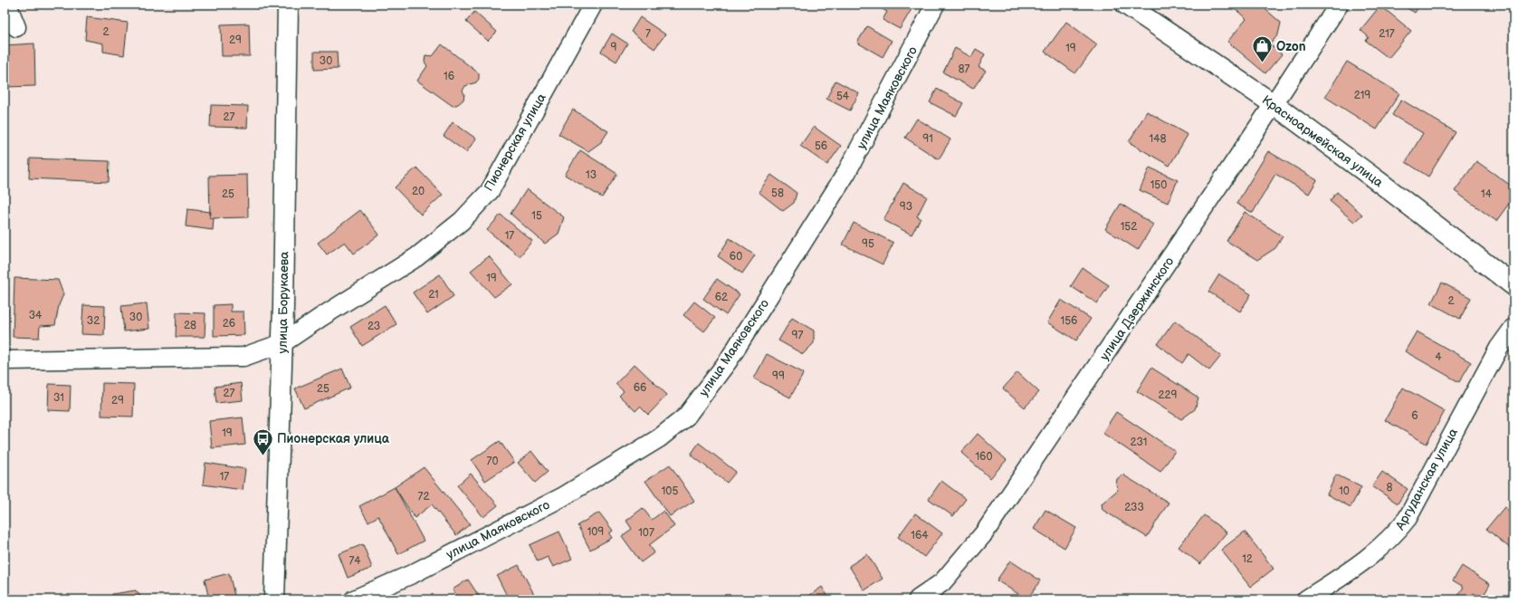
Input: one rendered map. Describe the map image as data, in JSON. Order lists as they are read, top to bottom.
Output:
{
  "streets": {
    "street": [
      "улица Маяковского",
      "Красноармейская улица",
      "Пионерская улица",
      "улица Борукаева",
      "улица Дзержинского",
      "Аргуданская улица"
    ]
  },
  "crossings": [
    ["Красноармейская улица", "улица Дзержинского"],
    ["Пионерская улица", "улица Борукаева"]
  ],
  "places": {
    "shop": ["Ozon"],
    "bus stop": ["Пионерская улица"]
  },
  "house_numbers": [
    "2",
    "7",
    "217",
    "29",
    "9",
    "19",
    "30",
    "87",
    "16",
    "219",
    "54",
    "27",
    "91",
    "148",
    "56",
    "13",
    "150",
    "20",
    "58",
    "25",
    "14",
    "93",
    "15",
    "152",
    "17",
    "95",
    "60",
    "19",
    "21",
    "62",
    "2",
    "34",
    "30",
    "32",
    "156",
    "26",
    "28",
    "23",
    "97",
    "4",
    "99",
    "66",
    "25",
    "27",
    "229",
    "31",
    "29",
    "6",
    "19",
    "231",
    "160",
    "70",
    "17",
    "8",
    "105",
    "10",
    "72",
    "233",
    "109",
    "107",
    "164",
    "12",
    "74"
  ]
}
